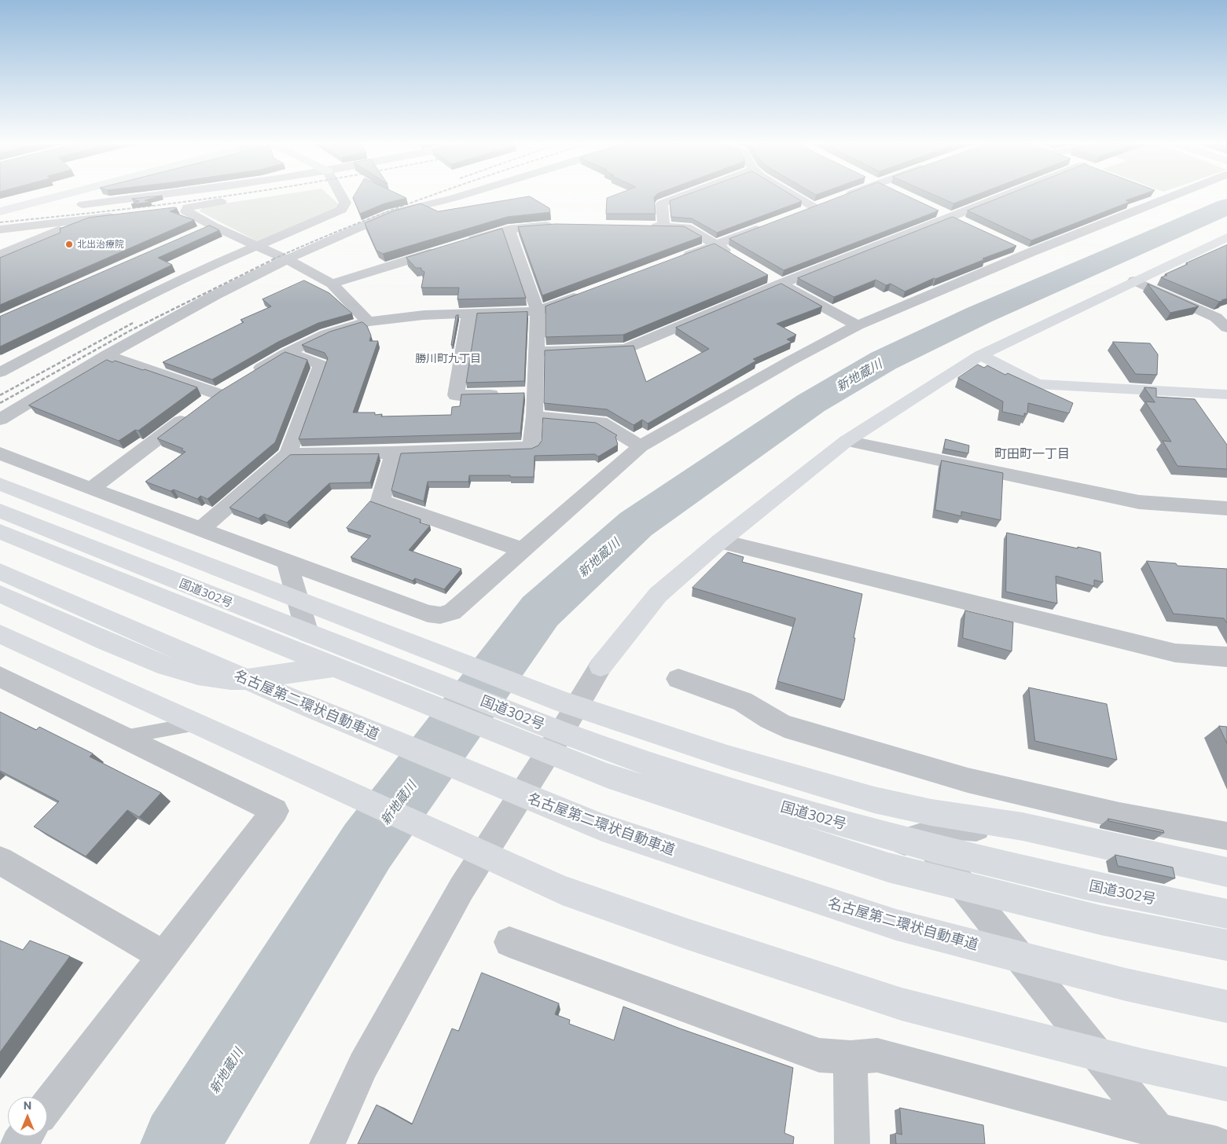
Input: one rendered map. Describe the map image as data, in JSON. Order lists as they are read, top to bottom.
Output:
{
  "streets": {
    "main road": ["国道302号", "名古屋第二環状自動車道"]
  },
  "districts": ["勝川町九丁目", "町田町一丁目"],
  "water": ["新地蔵川"],
  "places": ["北出治療院"],
  "north": "top"
}
